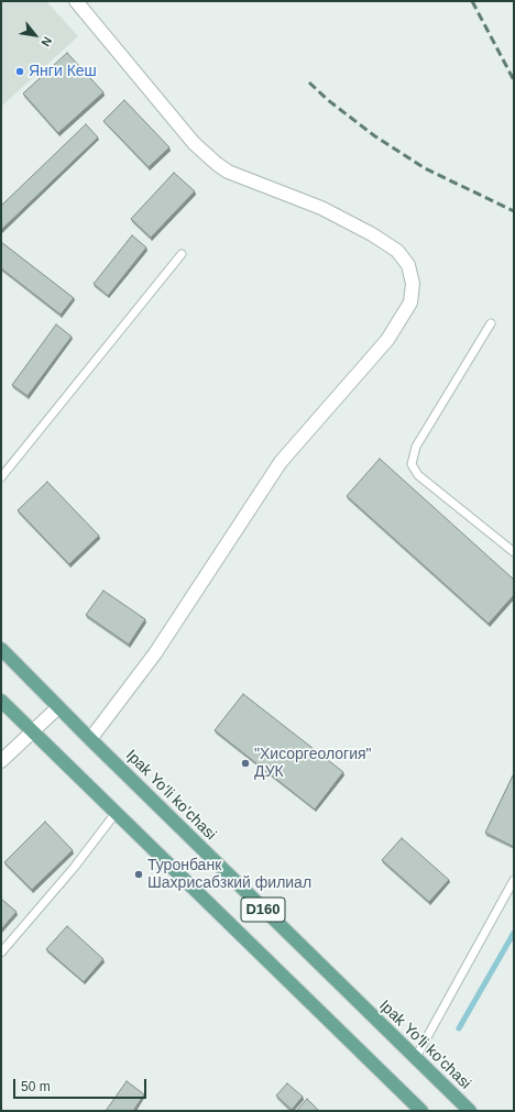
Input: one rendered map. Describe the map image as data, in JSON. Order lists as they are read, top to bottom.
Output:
{
  "streets": {
    "main road": ["Ipak Yo'li ko'chasi", "D160"]
  },
  "places": ["Янги Кеш", "\"Хисоргеология\" ДУК", "Туронбанк Шахрисабзкий филиал"],
  "scale_bar": "50 m",
  "north": "bottom right"
}
